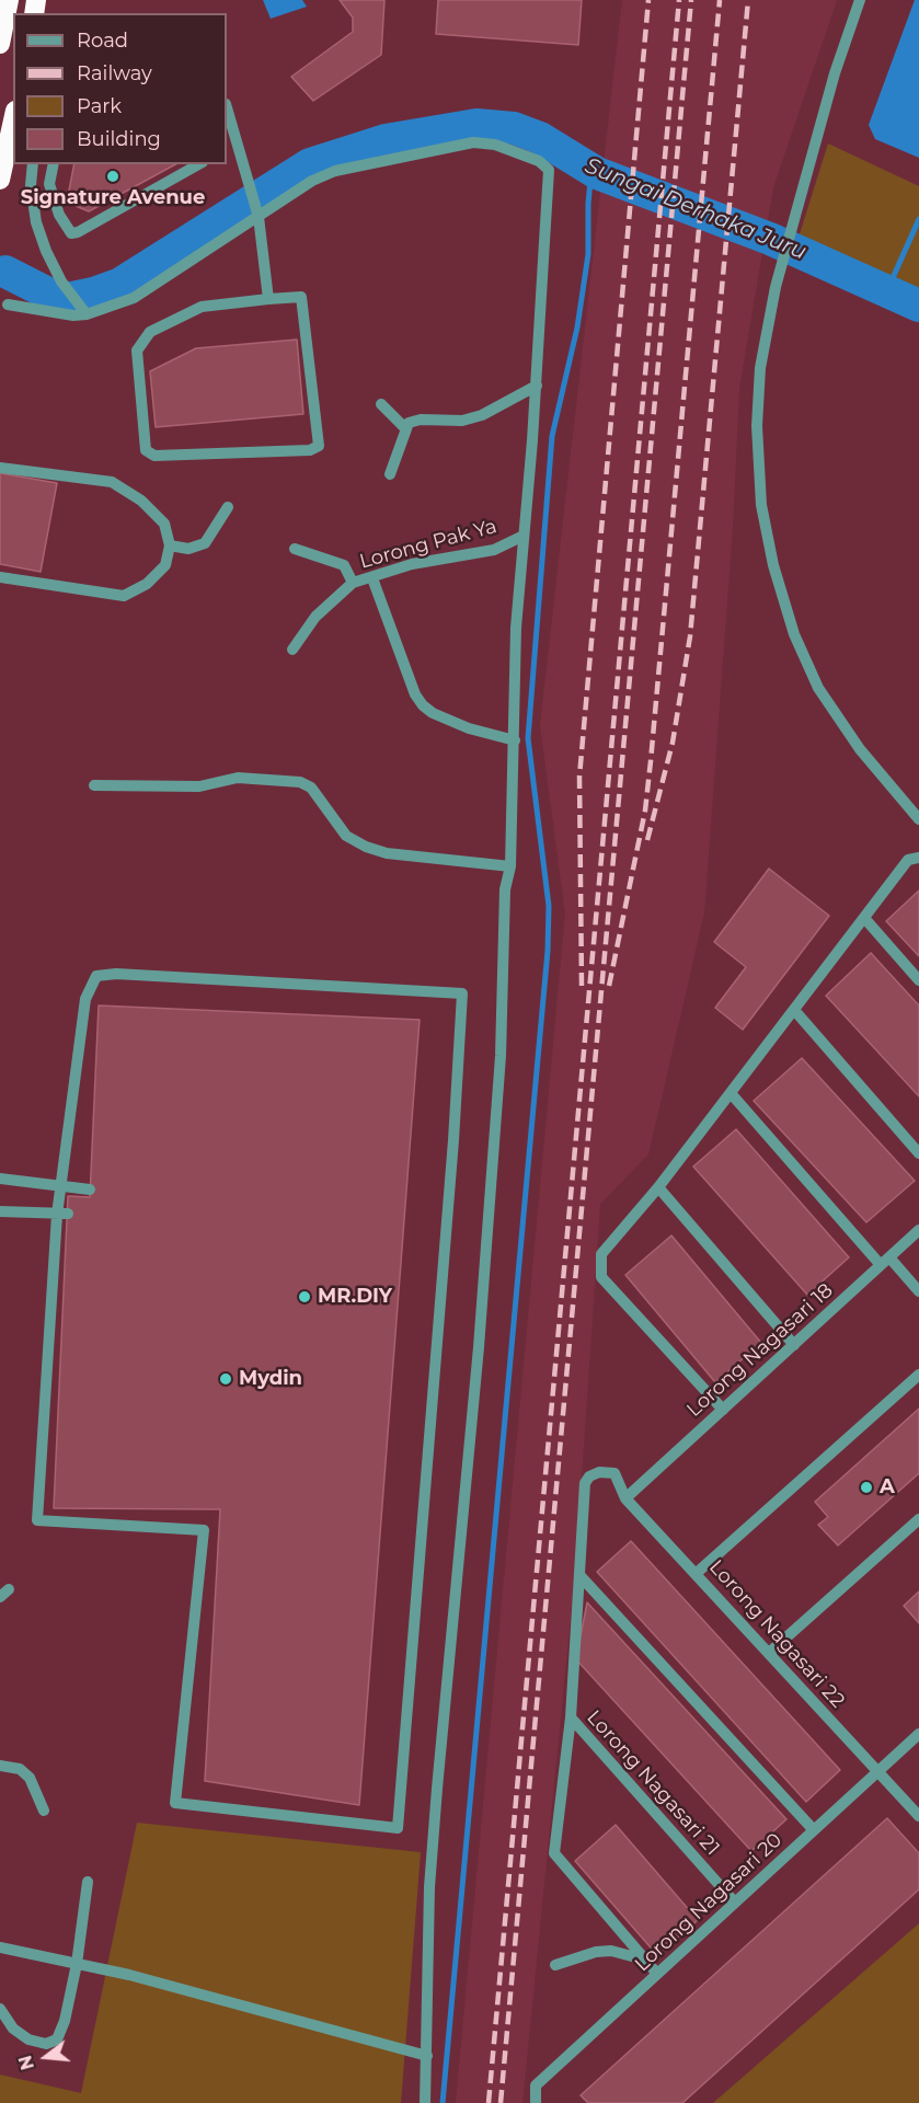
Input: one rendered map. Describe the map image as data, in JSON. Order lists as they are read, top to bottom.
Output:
{
  "streets": {
    "street": [
      "Lorong Pak Ya",
      "Lorong Nagasari 18",
      "Lorong Nagasari 22",
      "Lorong Nagasari 21",
      "Lorong Nagasari 20"
    ]
  },
  "crossings": [
    ["Lorong Nagasari 18", "Lorong Nagasari 22"],
    ["Lorong Nagasari 22", "Lorong Nagasari 20"],
    ["Lorong Nagasari 21", "Lorong Nagasari 20"]
  ],
  "water": ["Sungai Derhaka Juru"],
  "places": [
    "Signature Avenue",
    "MR.DIY",
    "Mydin",
    "A"
  ],
  "legend": [
    "Road",
    "Railway",
    "Park",
    "Building"
  ],
  "north": "left"
}
